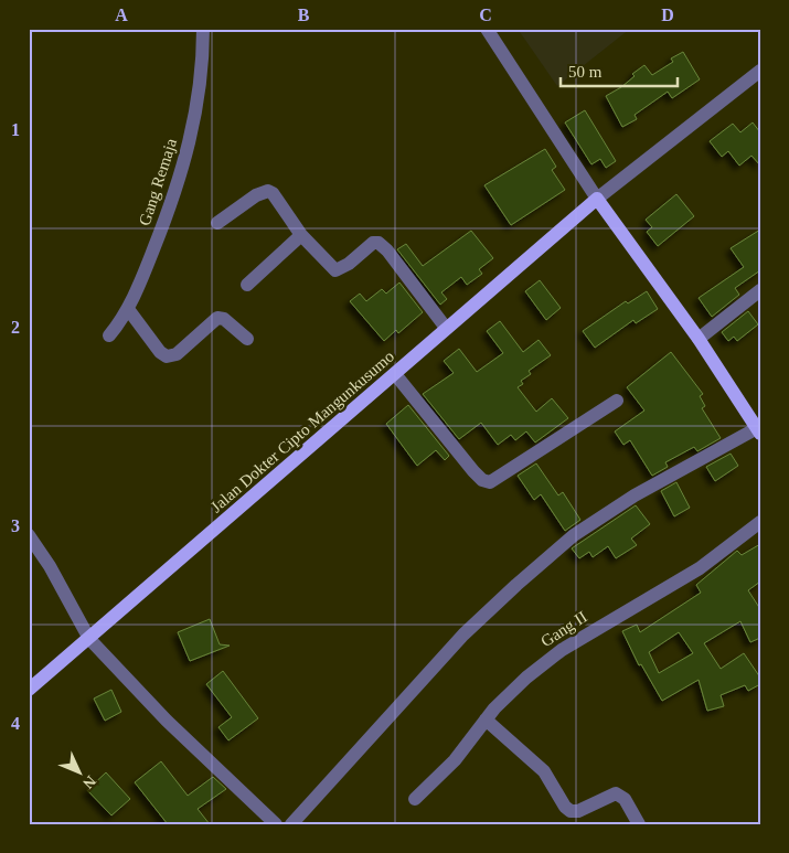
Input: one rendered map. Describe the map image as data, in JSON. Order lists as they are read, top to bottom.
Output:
{
  "streets": {
    "main road": ["Jalan Dokter Cipto Mangunkusumo"],
    "street": ["Gang Remaja", "Gang II"]
  },
  "scale_bar": "50 m",
  "north": "bottom right",
  "grid": {
    "columns": [
      "A",
      "B",
      "C",
      "D"
    ],
    "rows": [
      "1",
      "2",
      "3",
      "4"
    ]
  }
}
